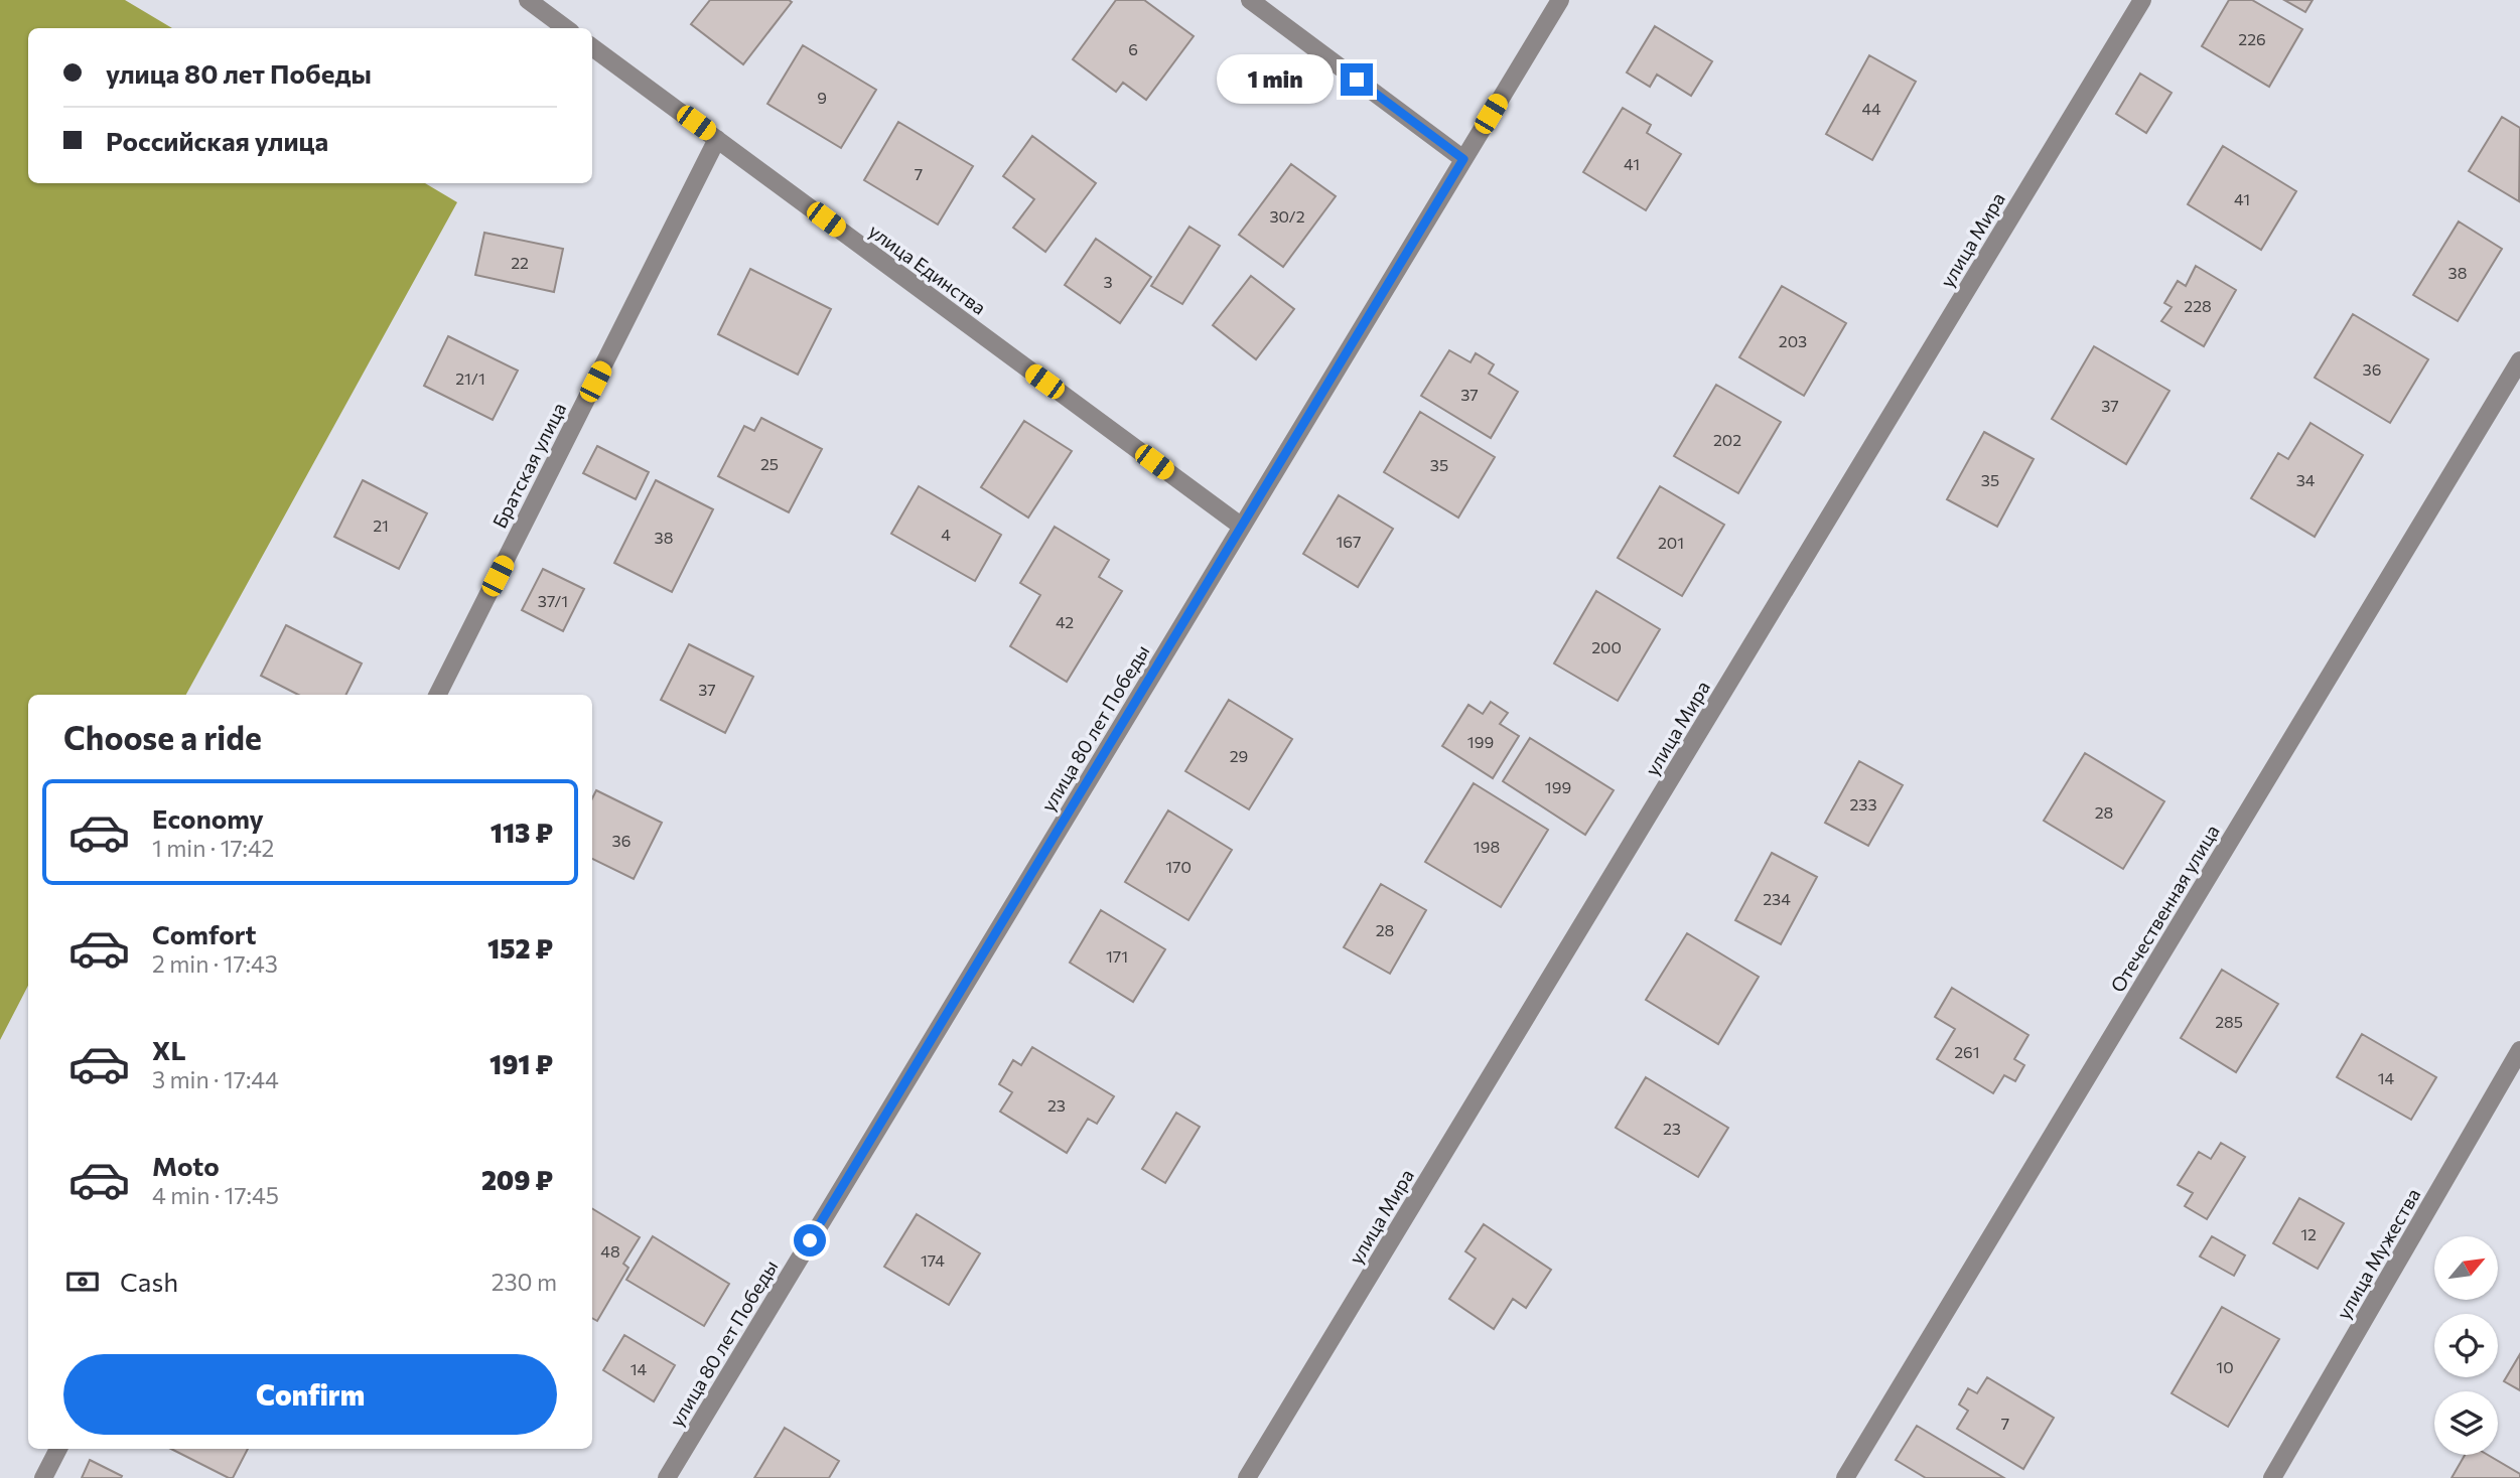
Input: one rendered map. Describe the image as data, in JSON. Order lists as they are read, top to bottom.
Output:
{
  "streets": {
    "street": [
      "улица Мира",
      "улица Единства",
      "Братская улица",
      "улица 80 лет Победы",
      "Отечественная улица",
      "улица Мужества"
    ]
  },
  "crossings": [
    ["улица Единства", "Братская улица"],
    ["улица Единства", "улица 80 лет Победы"]
  ],
  "house_numbers": [
    "226",
    "6",
    "9",
    "44",
    "41",
    "7",
    "41",
    "30/2",
    "22",
    "38",
    "3",
    "228",
    "203",
    "36",
    "21/1",
    "37",
    "37",
    "202",
    "25",
    "35",
    "35",
    "34",
    "21",
    "4",
    "38",
    "167",
    "201",
    "37/1",
    "42",
    "200",
    "37",
    "199",
    "29",
    "199",
    "233",
    "28",
    "36",
    "198",
    "170",
    "234",
    "28",
    "171",
    "285",
    "261",
    "14",
    "23",
    "23",
    "12",
    "48",
    "174",
    "10",
    "14",
    "7"
  ],
  "north": "top right",
  "page": {
    "banner": ["улица 80 лет Победы", "Российская улица"],
    "bubble": "1 min",
    "heading": "Choose a ride",
    "list": [
      {
        "name": "Economy",
        "note": "1 min · 17:42",
        "value": "113 ₽"
      },
      {
        "name": "Comfort",
        "note": "2 min · 17:43",
        "value": "152 ₽"
      },
      {
        "name": "XL",
        "note": "3 min · 17:44",
        "value": "191 ₽"
      },
      {
        "name": "Moto",
        "note": "4 min · 17:45",
        "value": "209 ₽"
      }
    ],
    "pay": ["Cash", "230 m"],
    "buttons": "Confirm"
  }
}
